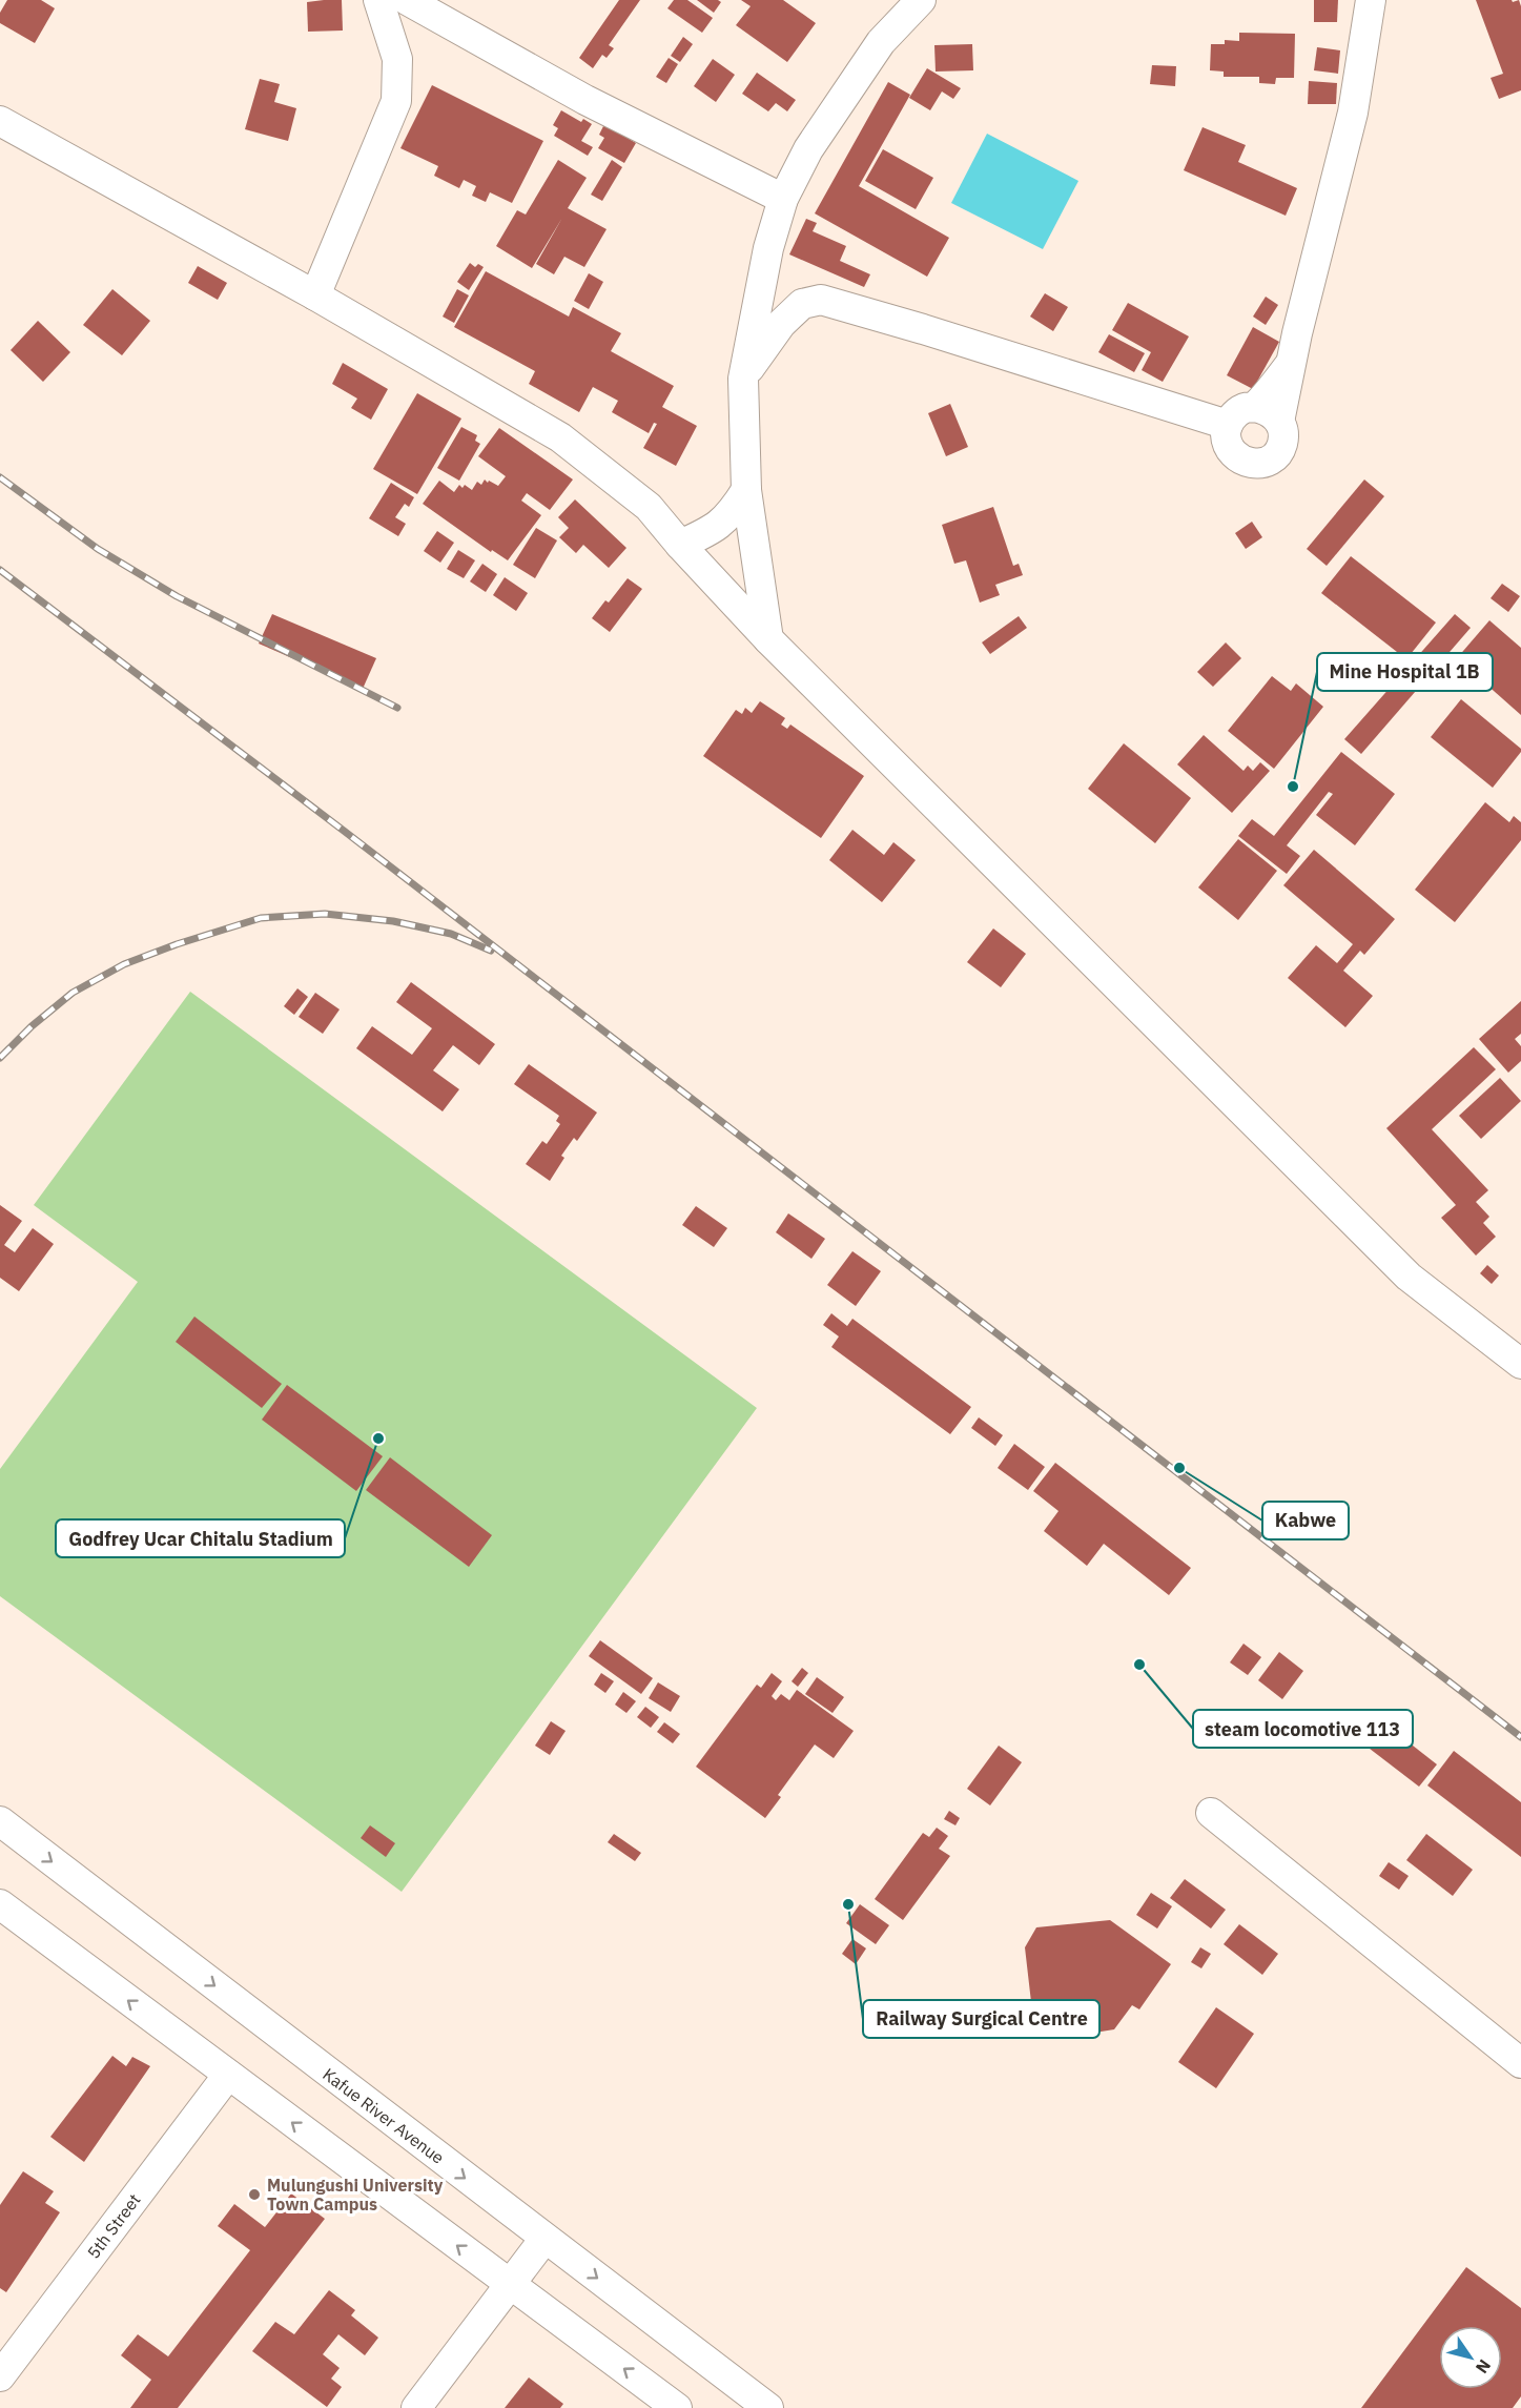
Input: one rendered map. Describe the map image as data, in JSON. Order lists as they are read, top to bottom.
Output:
{
  "streets": {
    "street": ["Kafue River Avenue", "5th Street"]
  },
  "places": [
    "Mine Hospital 1B",
    "Godfrey Ucar Chitalu Stadium",
    "Kabwe",
    "steam locomotive 113",
    "Railway Surgical Centre",
    "Mulungushi University Town Campus"
  ],
  "north": "bottom right"
}
